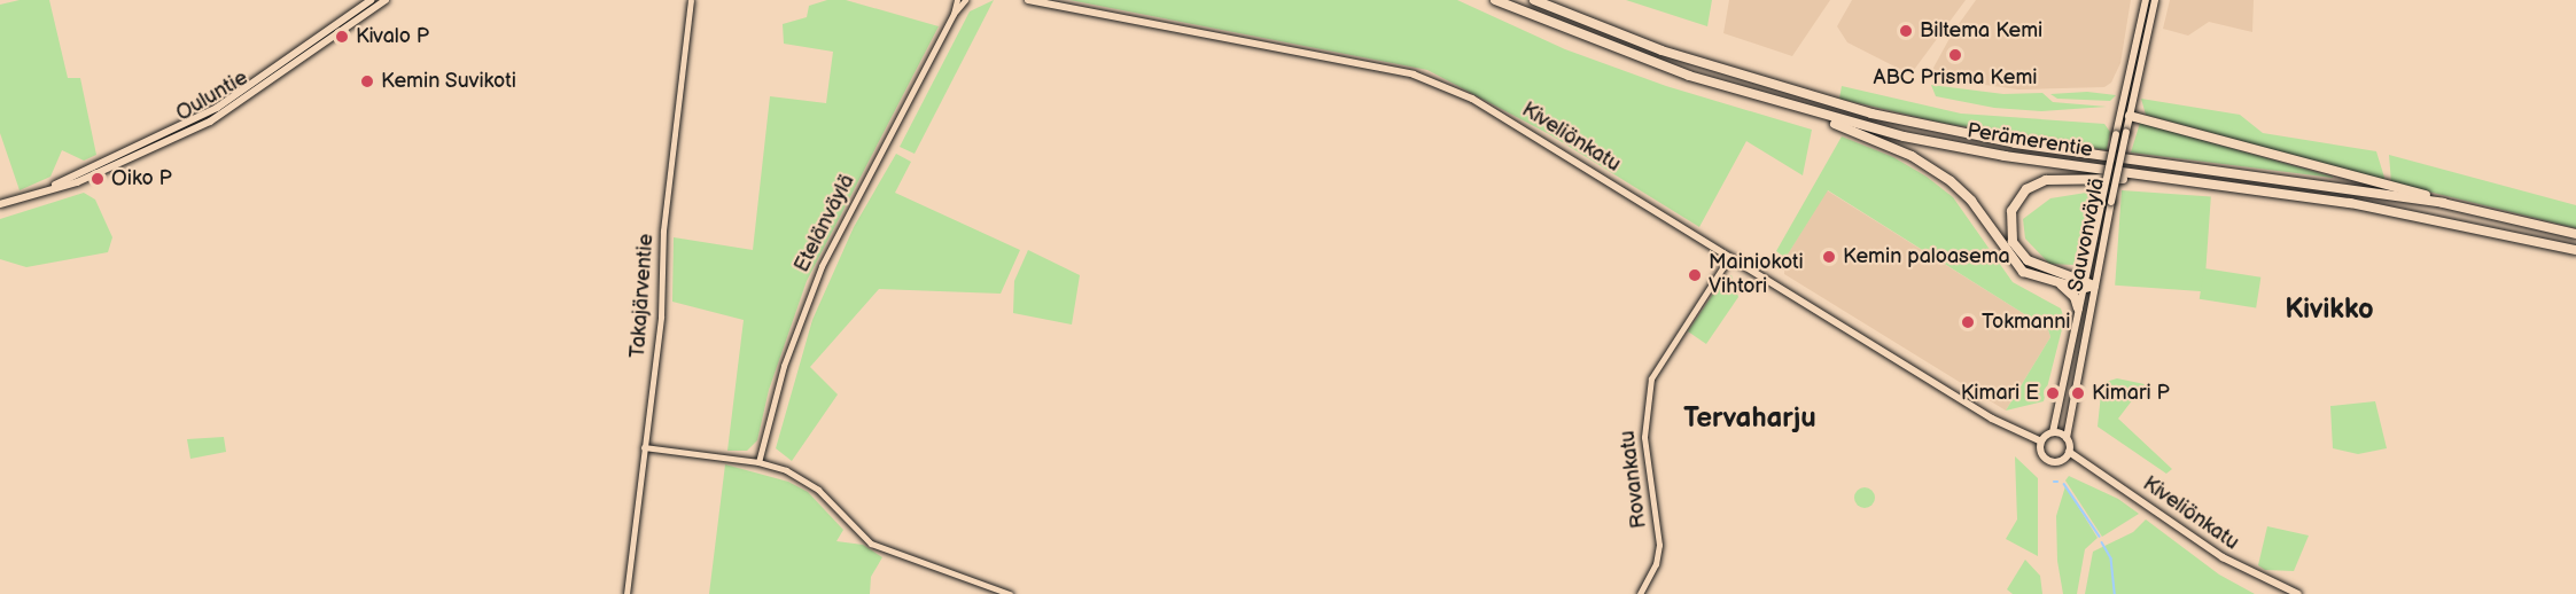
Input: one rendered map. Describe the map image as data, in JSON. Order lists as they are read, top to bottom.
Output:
{
  "streets": {
    "highway": ["Perämerentie"],
    "main road": ["Ouluntie", "Kiveliönkatu", "Sauvonväylä"],
    "street": ["Etelänväylä", "Takajärventie", "Rovankatu"]
  },
  "crossings": [
    ["Kiveliönkatu", "Sauvonväylä"],
    ["Kiveliönkatu", "Rovankatu"]
  ],
  "districts": ["Kivikko", "Tervaharju"],
  "places": [
    "Biltema Kemi",
    "Kivalo P",
    "ABC Prisma Kemi",
    "Kemin Suvikoti",
    "Oiko P",
    "Kemin paloasema",
    "Mainiokoti Vihtori",
    "Tokmanni",
    "Kimari E",
    "Kimari P"
  ]
}
